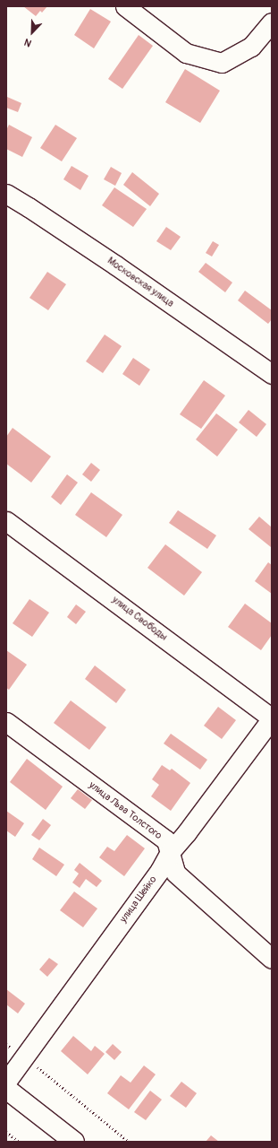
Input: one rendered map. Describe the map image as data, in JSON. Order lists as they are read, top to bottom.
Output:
{
  "streets": {
    "street": [
      "Московская улица",
      "улица Свободы",
      "улица Льва Толстого",
      "улица Шейко"
    ]
  },
  "crossings": [
    ["улица Свободы", "улица Шейко"],
    ["улица Льва Толстого", "улица Шейко"]
  ],
  "north": "bottom left"
}
